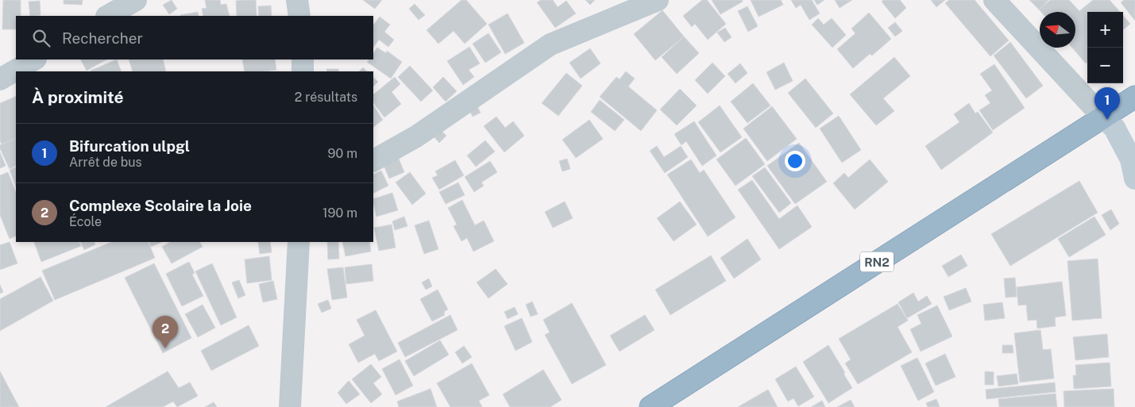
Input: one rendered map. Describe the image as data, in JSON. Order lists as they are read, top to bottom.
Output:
{
  "streets": {
    "highway": ["RN2"]
  },
  "north": "left",
  "page": {
    "map_buttons": ["+", "−"],
    "search": "Rechercher",
    "heading": ["À proximité", "2 résultats"],
    "pins": ["1", "2"],
    "list": [
      {
        "mark": "1",
        "name": "Bifurcation ulpgl",
        "note": "Arrêt de bus",
        "value": "90 m"
      },
      {
        "mark": "2",
        "name": "Complexe Scolaire la Joie",
        "note": "École",
        "value": "190 m"
      }
    ]
  }
}
